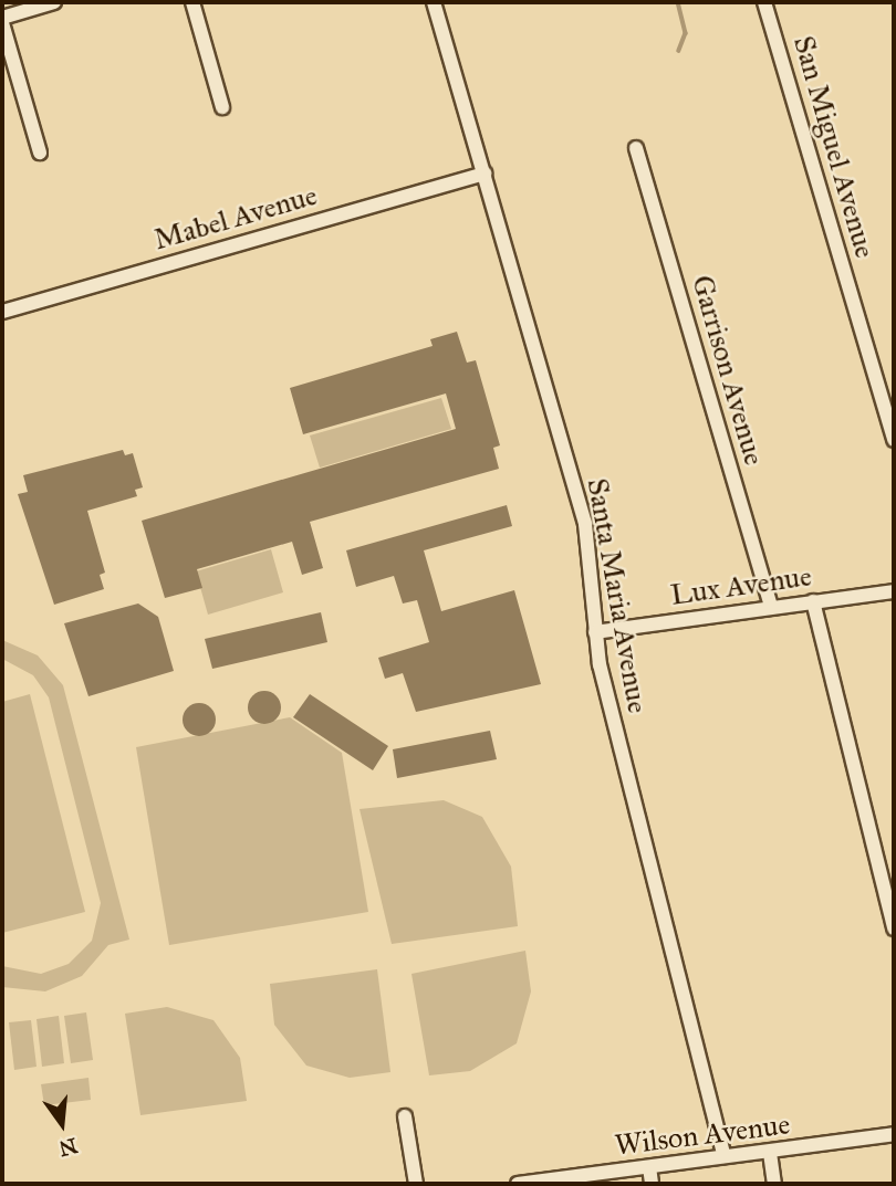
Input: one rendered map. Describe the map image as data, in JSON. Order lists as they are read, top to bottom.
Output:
{
  "streets": {
    "street": [
      "San Miguel Avenue",
      "Mabel Avenue",
      "Garrison Avenue",
      "Lux Avenue",
      "Santa Maria Avenue",
      "Wilson Avenue"
    ]
  },
  "crossings": [
    ["Mabel Avenue", "Santa Maria Avenue"],
    ["Garrison Avenue", "Lux Avenue"],
    ["Lux Avenue", "Santa Maria Avenue"],
    ["Santa Maria Avenue", "Wilson Avenue"]
  ],
  "north": "bottom"
}
